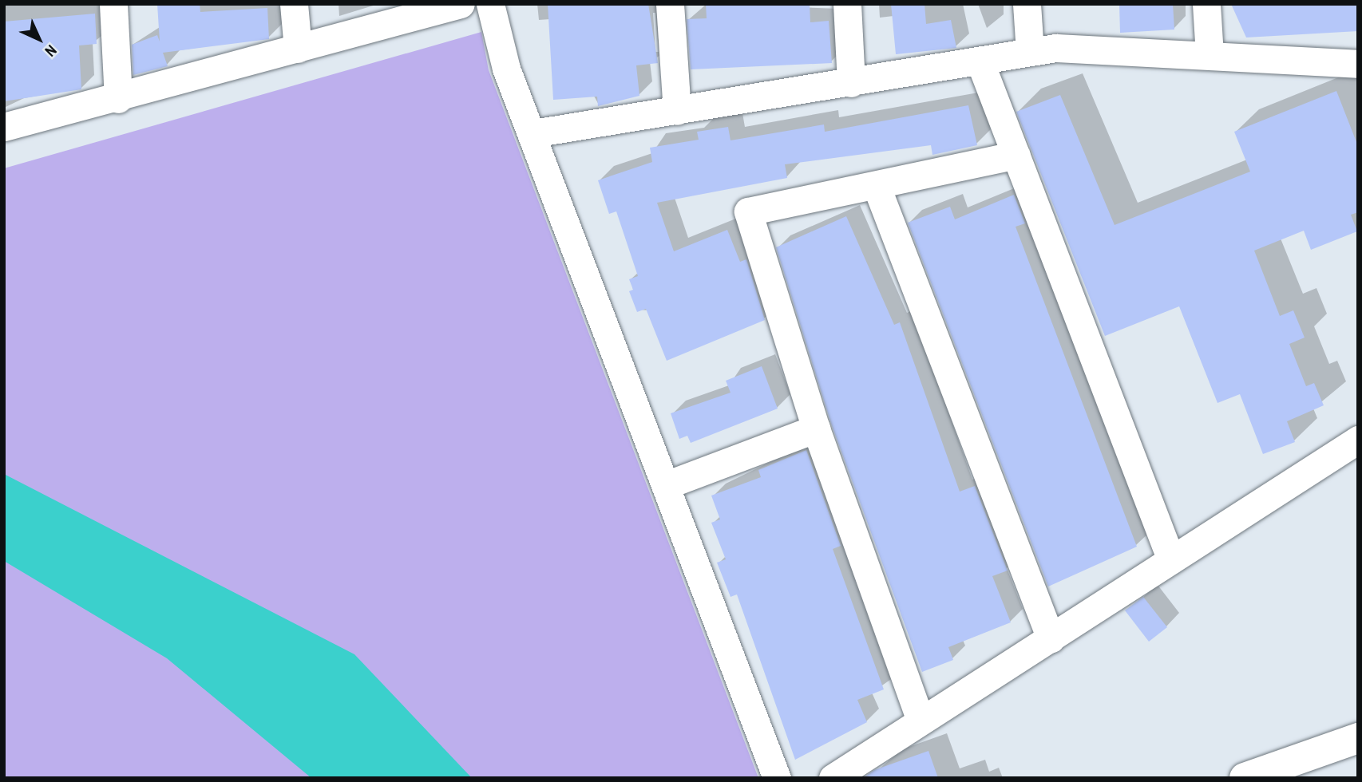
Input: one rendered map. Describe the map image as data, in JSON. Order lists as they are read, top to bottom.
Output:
{
  "north": "bottom right"
}
